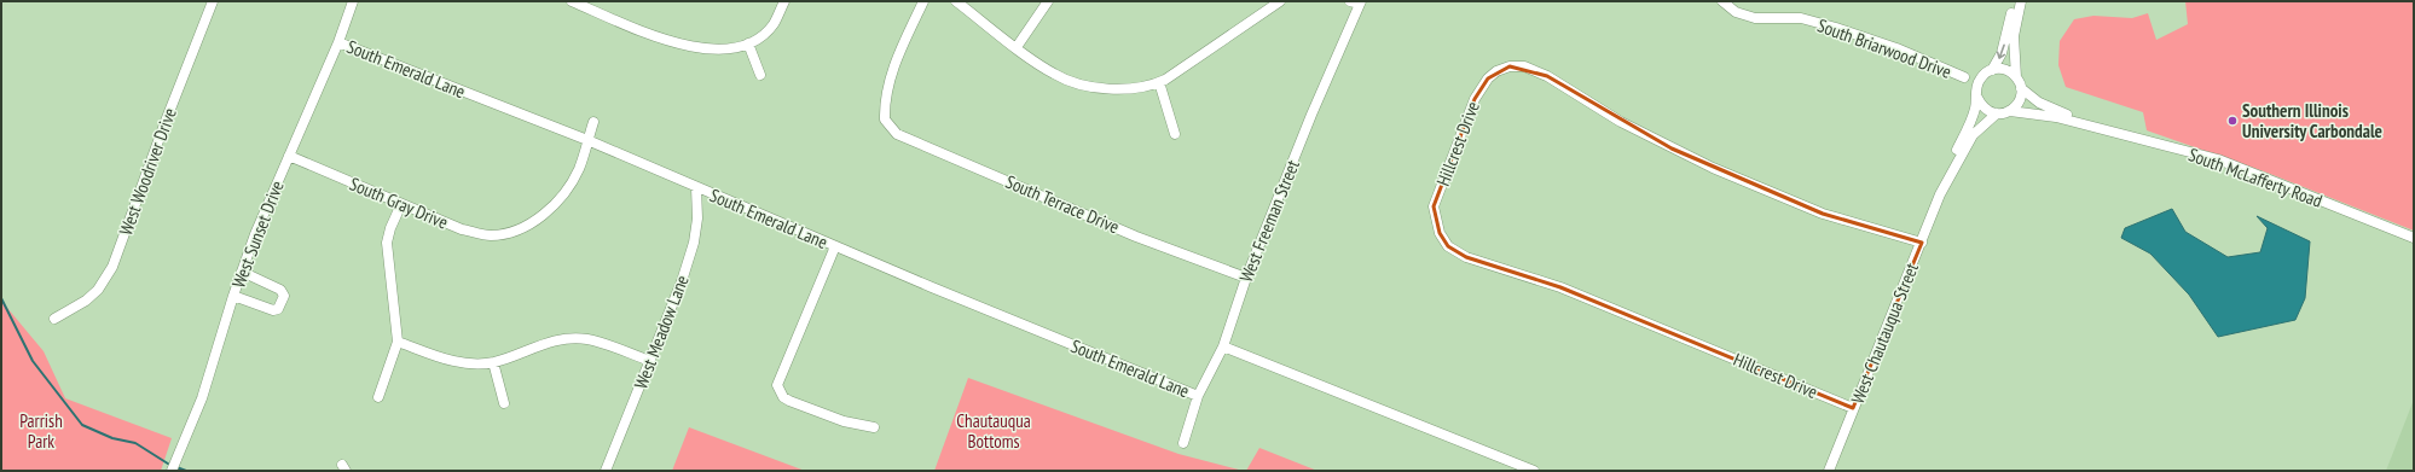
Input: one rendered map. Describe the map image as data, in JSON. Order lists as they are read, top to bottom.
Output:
{
  "streets": {
    "street": [
      "South Briarwood Drive",
      "South Emerald Lane",
      "Hillcrest Drive",
      "West Woodriver Drive",
      "South McLafferty Road",
      "South Gray Drive",
      "South Terrace Drive",
      "West Freeman Street",
      "West Sunset Drive",
      "West Meadow Lane",
      "West Chautauqua Street"
    ]
  },
  "crossings": [
    ["South Emerald Lane", "South Gray Drive"],
    ["South Emerald Lane", "West Freeman Street"],
    ["South Emerald Lane", "West Sunset Drive"],
    ["South Emerald Lane", "West Meadow Lane"],
    ["Hillcrest Drive", "West Chautauqua Street"],
    ["South McLafferty Road", "West Chautauqua Street"],
    ["South Gray Drive", "West Sunset Drive"],
    ["South Terrace Drive", "West Freeman Street"]
  ],
  "parks": ["Parrish Park", "Chautauqua Bottoms"],
  "places": ["Southern Illinois University Carbondale"]
}
